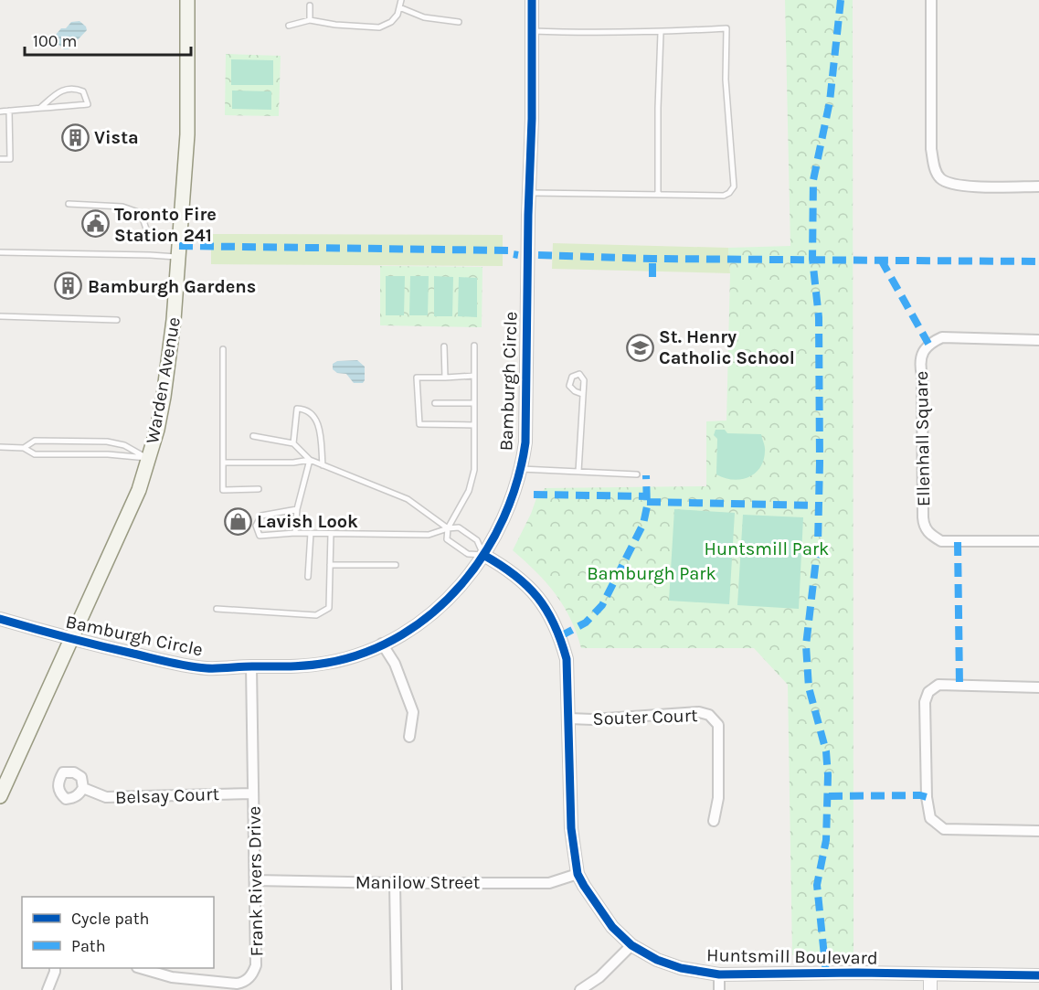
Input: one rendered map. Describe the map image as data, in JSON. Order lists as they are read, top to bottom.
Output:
{
  "streets": {
    "main road": ["Warden Avenue"],
    "street": [
      "Bamburgh Circle",
      "Ellenhall Square",
      "Souter Court",
      "Belsay Court",
      "Frank Rivers Drive",
      "Manilow Street",
      "Huntsmill Boulevard"
    ]
  },
  "crossings": [
    ["Warden Avenue", "Bamburgh Circle"],
    ["Bamburgh Circle", "Frank Rivers Drive"],
    ["Bamburgh Circle", "Huntsmill Boulevard"],
    ["Souter Court", "Huntsmill Boulevard"],
    ["Belsay Court", "Frank Rivers Drive"],
    ["Frank Rivers Drive", "Manilow Street"],
    ["Manilow Street", "Huntsmill Boulevard"]
  ],
  "parks": ["Huntsmill Park", "Bamburgh Park"],
  "places": {
    "building": ["Vista", "Bamburgh Gardens"],
    "public building": ["Toronto Fire Station 241"],
    "school or university": ["St. Henry Catholic School"],
    "shop": ["Lavish Look"]
  },
  "legend": ["Cycle path", "Path"],
  "scale_bar": "100 m"
}
